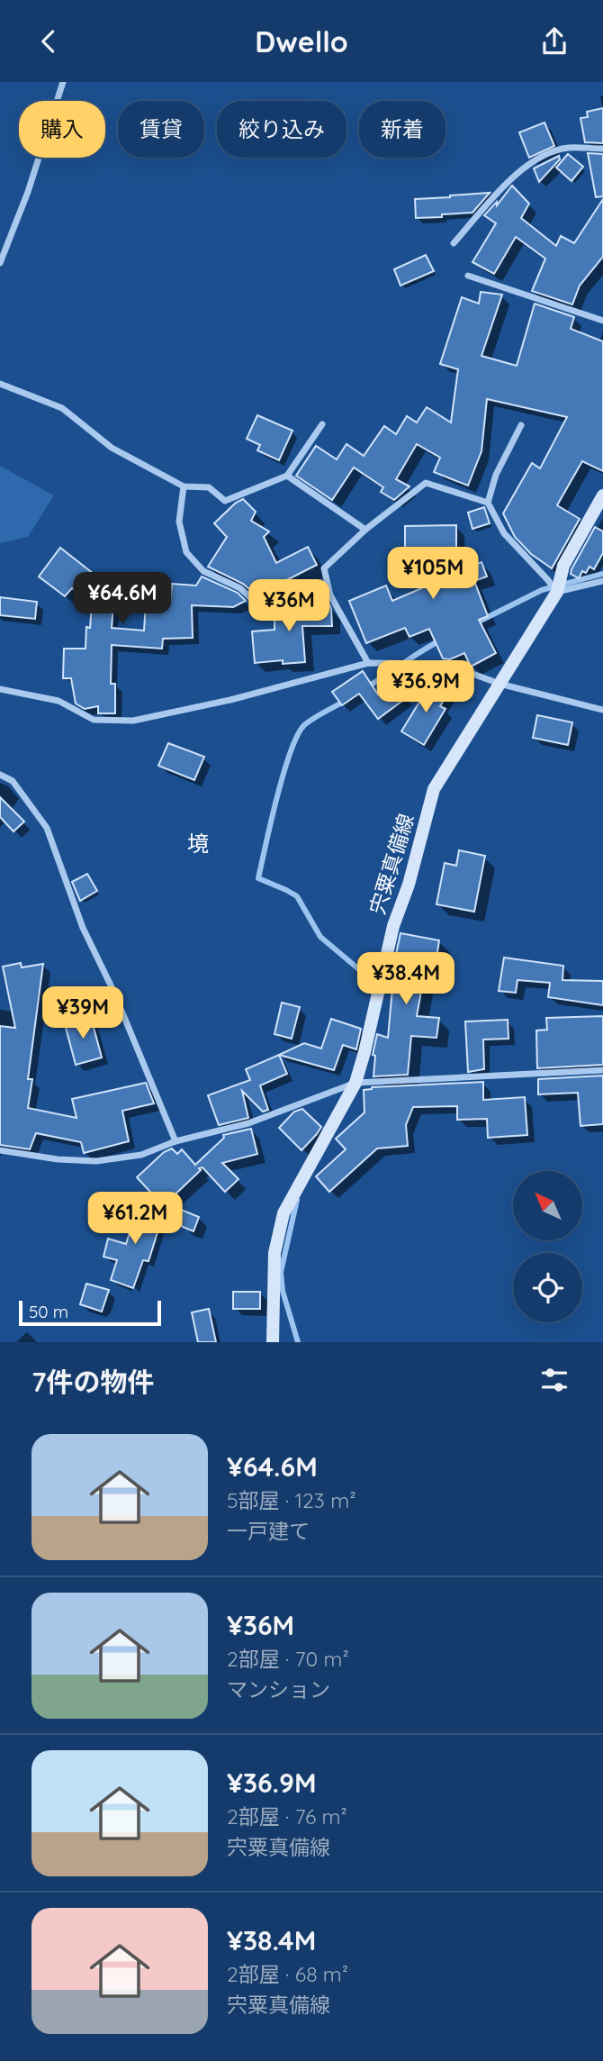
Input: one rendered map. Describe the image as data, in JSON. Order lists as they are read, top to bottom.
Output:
{
  "streets": {
    "main road": ["宍粟真備線"]
  },
  "districts": ["境"],
  "scale_bar": "50 m",
  "north": "top left",
  "page": {
    "header": "Dwello",
    "chip": [
      "購入",
      "賃貸",
      "絞り込み",
      "新着"
    ],
    "price": [
      "¥105M",
      "¥64.6M",
      "¥36M",
      "¥36.9M",
      "¥38.4M",
      "¥39M",
      "¥61.2M"
    ],
    "scale": "50 m",
    "heading": "7件の物件",
    "list": [
      {
        "name": "¥64.6M",
        "note": "5部屋 · 123 m² · 一戸建て"
      },
      {
        "name": "¥36M",
        "note": "2部屋 · 70 m² · マンション"
      },
      {
        "name": "¥36.9M",
        "note": "2部屋 · 76 m² · 宍粟真備線"
      },
      {
        "name": "¥38.4M",
        "note": "2部屋 · 68 m² · 宍粟真備線"
      }
    ]
  }
}
